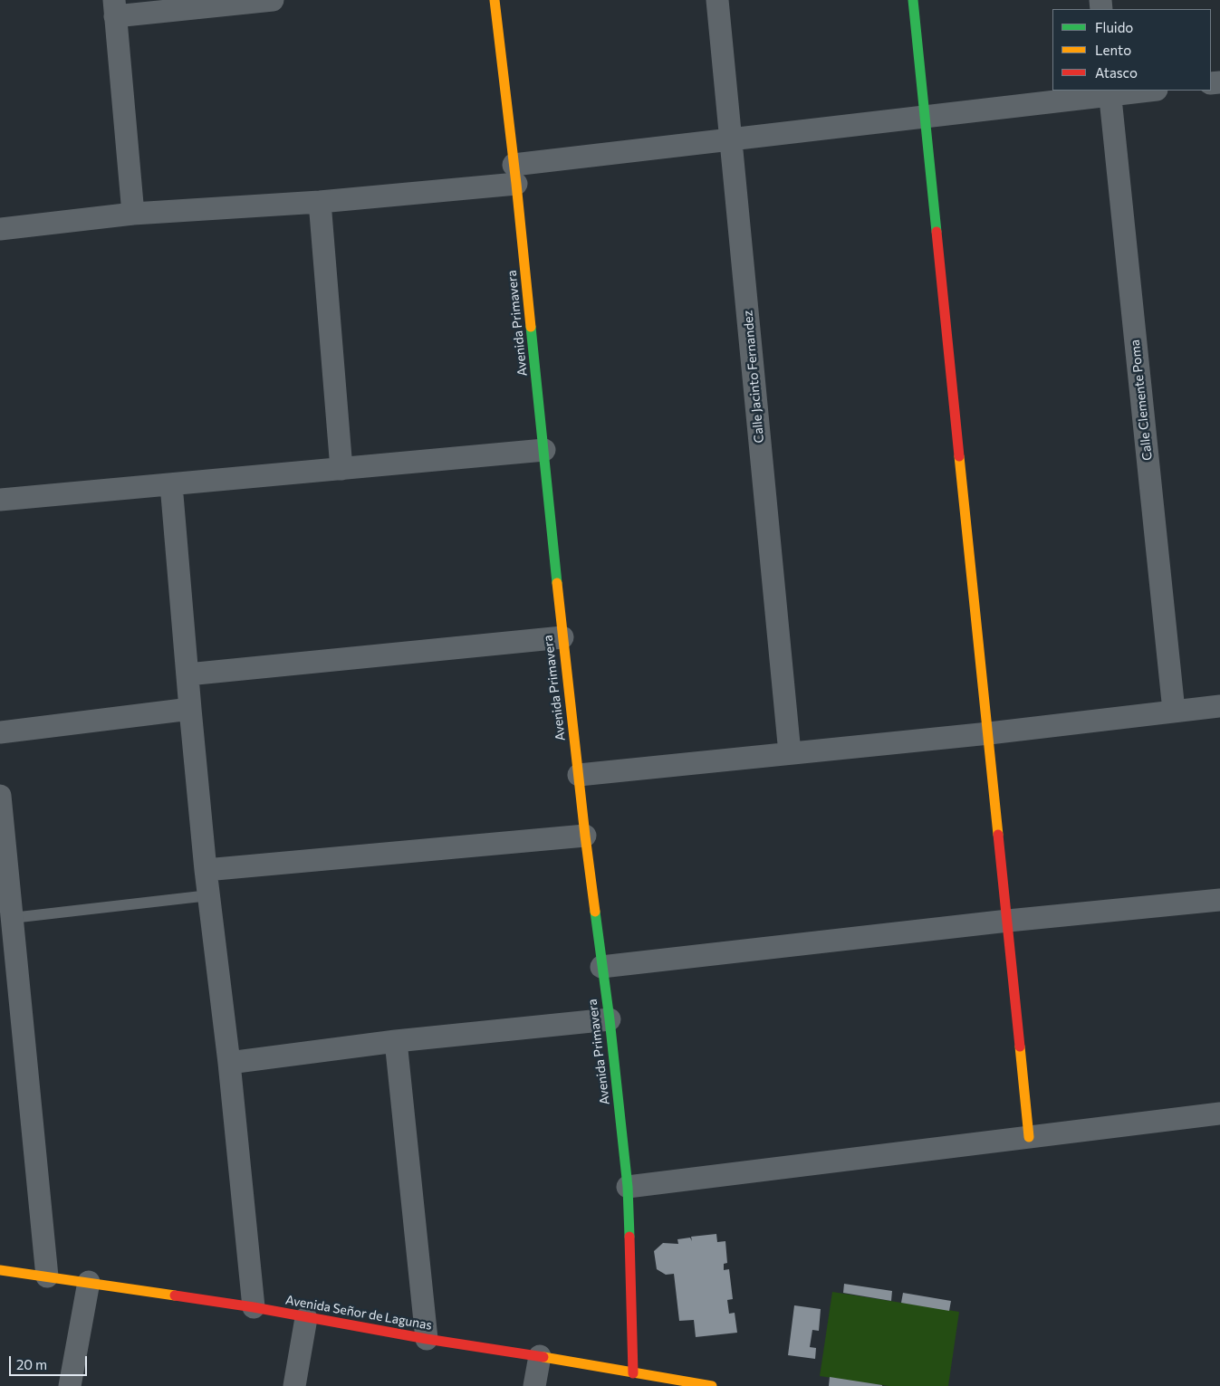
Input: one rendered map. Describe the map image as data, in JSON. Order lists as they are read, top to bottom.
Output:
{
  "streets": {
    "street": [
      "Avenida Primavera",
      "Calle Jacinto Fernandez",
      "Calle Clemente Poma",
      "Avenida Señor de Lagunas"
    ]
  },
  "crossings": [
    ["Avenida Primavera", "Avenida Señor de Lagunas"]
  ],
  "legend": ["Fluido", "Lento", "Atasco"],
  "scale_bar": "20 m"
}
